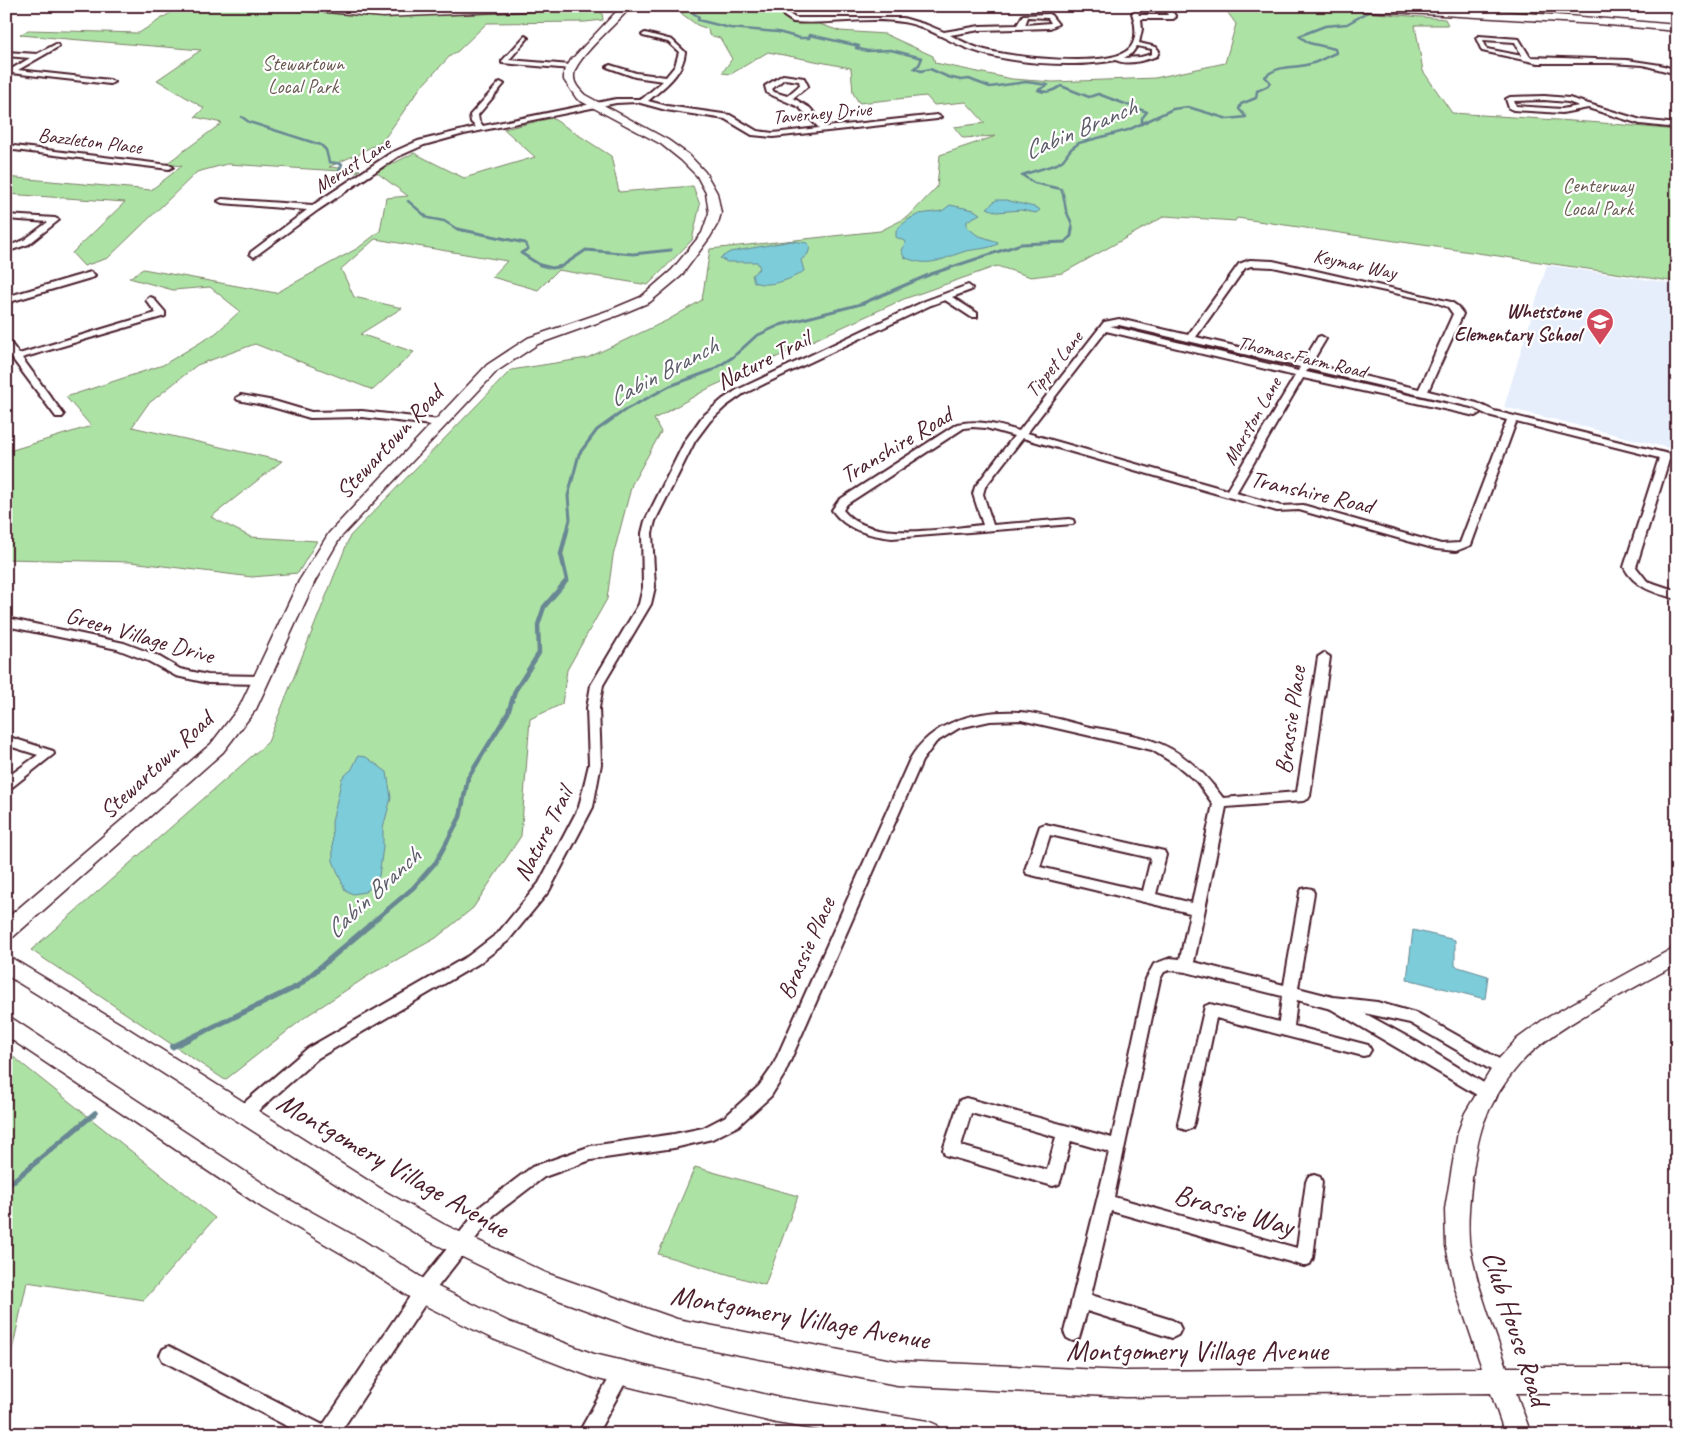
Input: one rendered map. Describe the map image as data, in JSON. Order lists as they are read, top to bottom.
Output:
{
  "streets": {
    "street": [
      "Taverney Drive",
      "Bazzleton Place",
      "Merust Lane",
      "Keymar Way",
      "Thomas Farm Road",
      "Nature Trail",
      "Tippet Lane",
      "Marston Lane",
      "Stewartown Road",
      "Transhire Road",
      "Green Village Drive",
      "Brassie Place",
      "Montgomery Village Avenue",
      "Brassie Way",
      "Club House Road"
    ]
  },
  "crossings": [
    ["Taverney Drive", "Merust Lane"],
    ["Taverney Drive", "Stewartown Road"],
    ["Merust Lane", "Stewartown Road"],
    ["Keymar Way", "Thomas Farm Road"],
    ["Thomas Farm Road", "Tippet Lane"],
    ["Thomas Farm Road", "Marston Lane"],
    ["Thomas Farm Road", "Transhire Road"],
    ["Nature Trail", "Montgomery Village Avenue"],
    ["Tippet Lane", "Transhire Road"],
    ["Marston Lane", "Transhire Road"],
    ["Stewartown Road", "Green Village Drive"],
    ["Brassie Place", "Montgomery Village Avenue"],
    ["Montgomery Village Avenue", "Club House Road"]
  ],
  "water": ["Cabin Branch"],
  "parks": ["Stewartown Local Park", "Centerway Local Park"],
  "places": {
    "school or university": ["Whetstone Elementary School"]
  }
}
